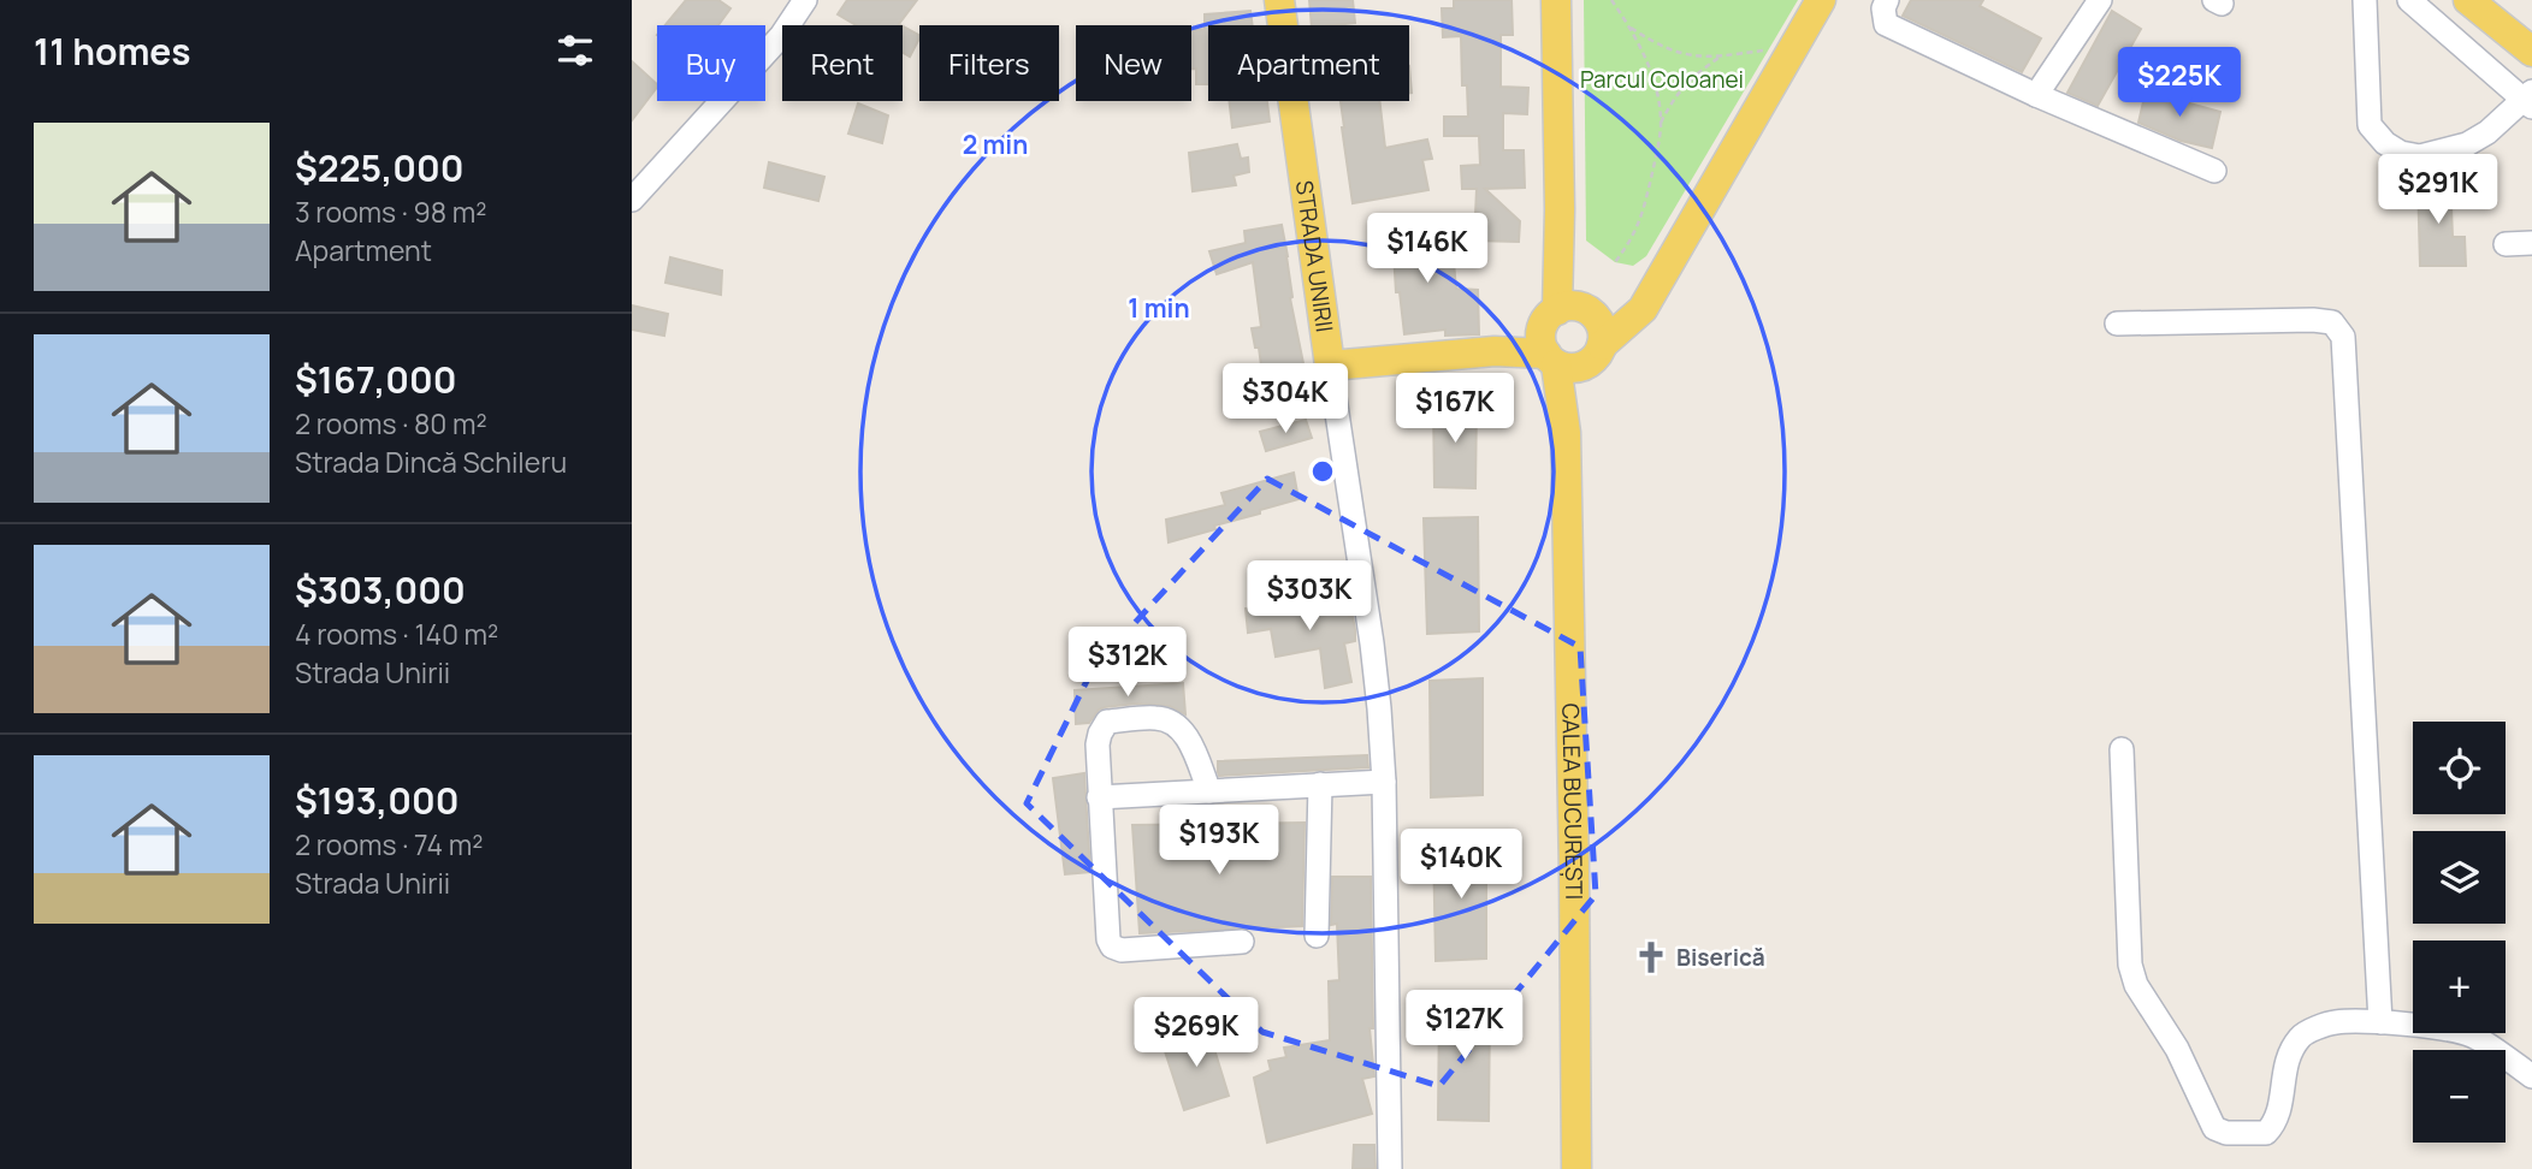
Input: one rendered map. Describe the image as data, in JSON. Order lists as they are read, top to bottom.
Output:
{
  "streets": {
    "main road": ["STRADA UNIRII", "CALEA BUCUREȘTI"]
  },
  "parks": ["Parcul Coloanei"],
  "places": {
    "church": ["Biserică"]
  },
  "page": {
    "heading": "11 homes",
    "chip": [
      "Buy",
      "Rent",
      "Filters",
      "New",
      "Apartment"
    ],
    "price": [
      "$225K",
      "$291K",
      "$146K",
      "$304K",
      "$167K",
      "$303K",
      "$312K",
      "$193K",
      "$140K",
      "$127K",
      "$269K"
    ],
    "list": [
      {
        "name": "$225,000",
        "note": "3 rooms · 98 m² · Apartment"
      },
      {
        "name": "$167,000",
        "note": "2 rooms · 80 m² · Strada Dincă Schileru"
      },
      {
        "name": "$303,000",
        "note": "4 rooms · 140 m² · Strada Unirii"
      },
      {
        "name": "$193,000",
        "note": "2 rooms · 74 m² · Strada Unirii"
      }
    ],
    "map_buttons": ["+", "−"]
  },
  "rings": ["2 min", "1 min"]
}
